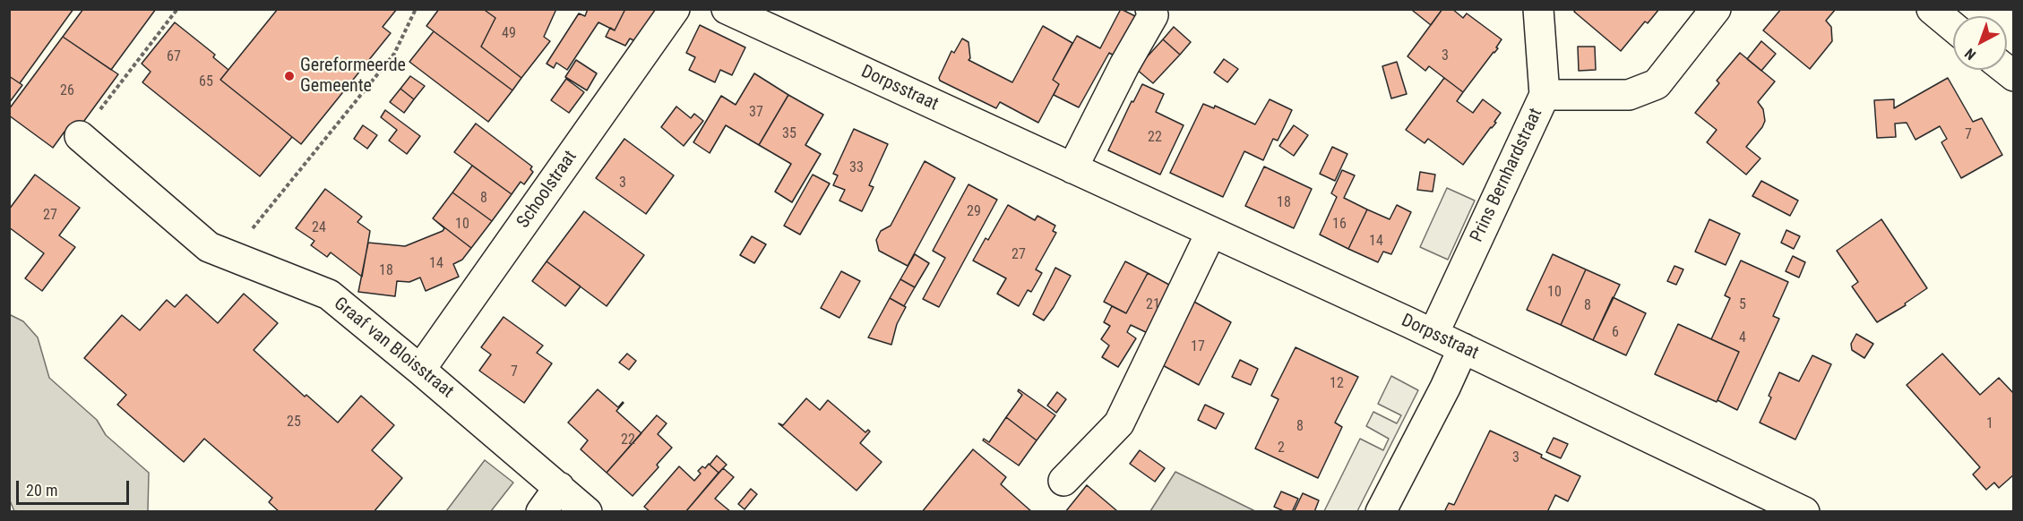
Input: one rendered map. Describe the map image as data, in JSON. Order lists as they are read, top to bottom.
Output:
{
  "streets": {
    "street": [
      "Dorpsstraat",
      "Prins Bernhardstraat",
      "Schoolstraat",
      "Graaf van Bloisstraat"
    ]
  },
  "crossings": [
    ["Dorpsstraat", "Prins Bernhardstraat"],
    ["Schoolstraat", "Graaf van Bloisstraat"]
  ],
  "places": ["Gereformeerde Gemeente"],
  "house_numbers": [
    "49",
    "3",
    "67",
    "65",
    "26",
    "37",
    "35",
    "7",
    "22",
    "33",
    "3",
    "8",
    "18",
    "29",
    "27",
    "10",
    "16",
    "24",
    "14",
    "27",
    "14",
    "18",
    "10",
    "21",
    "5",
    "8",
    "6",
    "4",
    "17",
    "7",
    "12",
    "25",
    "1",
    "8",
    "22",
    "2",
    "3"
  ],
  "scale_bar": "20 m",
  "north": "bottom left"
}
